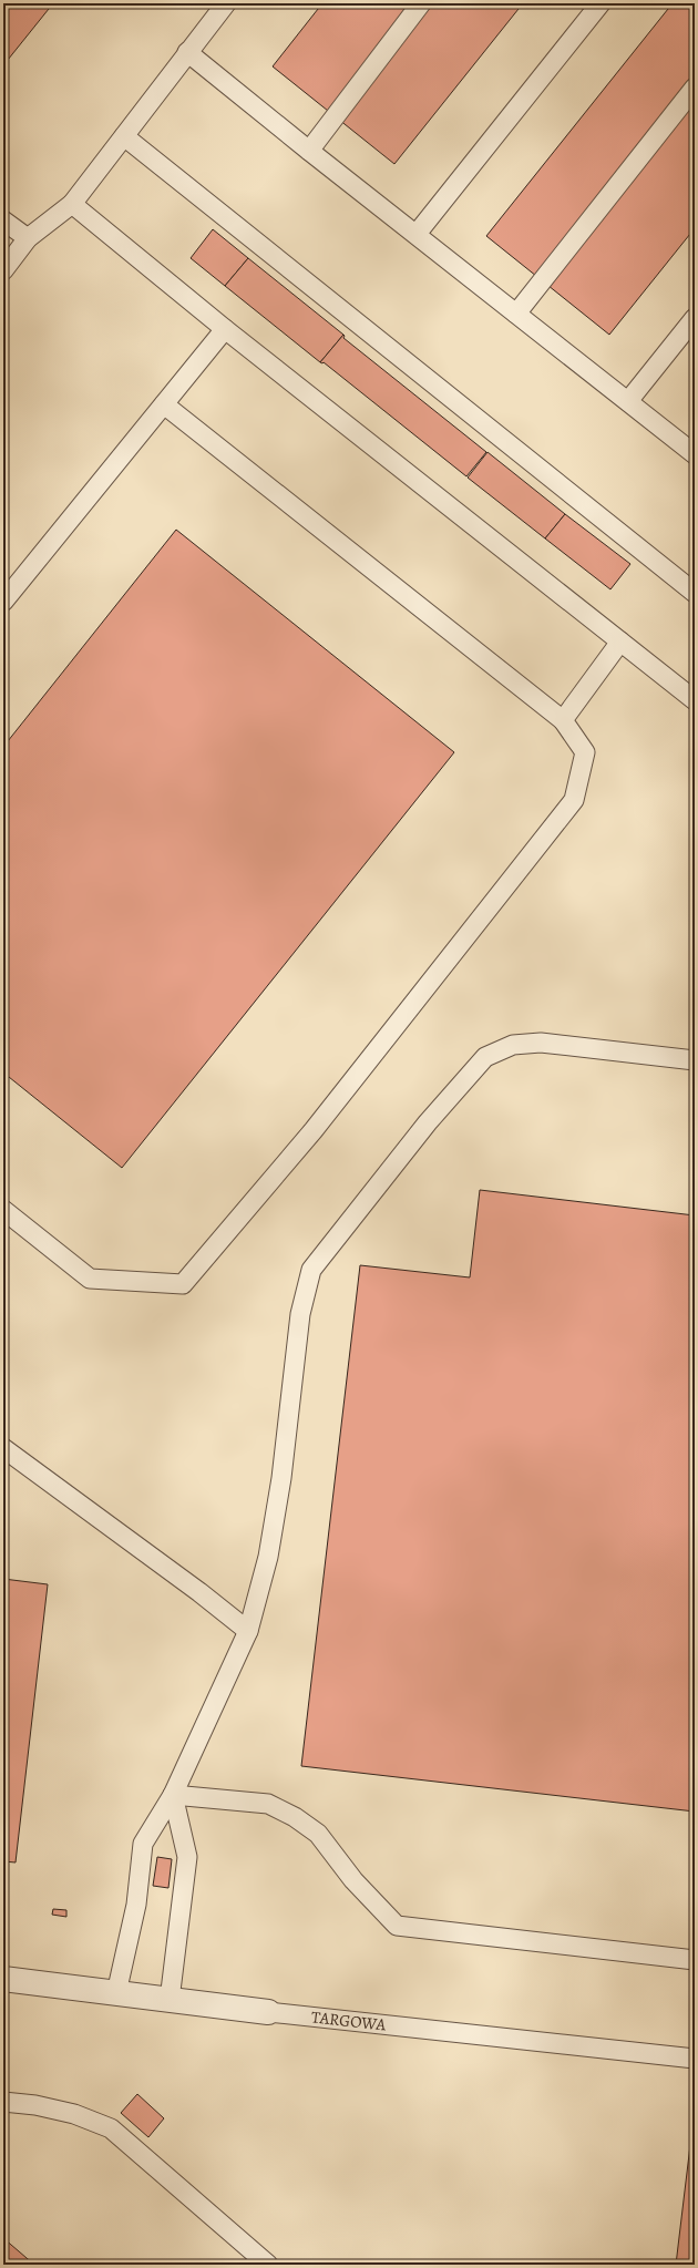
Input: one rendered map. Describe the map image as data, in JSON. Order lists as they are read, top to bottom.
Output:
{
  "streets": {
    "street": ["TARGOWA"]
  }
}
